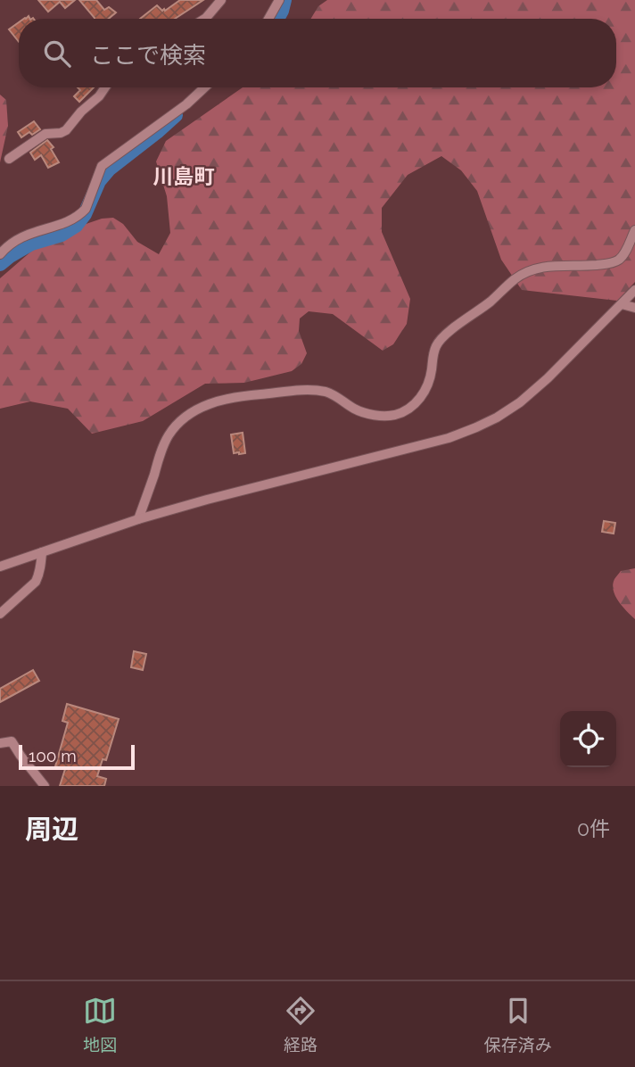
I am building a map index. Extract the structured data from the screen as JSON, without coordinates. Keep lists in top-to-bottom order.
{
  "districts": ["川島町"],
  "scale_bar": "100 m",
  "page": {
    "search": "ここで検索",
    "scale": "100 m",
    "heading": ["周辺", "0件"],
    "nav": ["地図", "経路", "保存済み"]
  }
}
